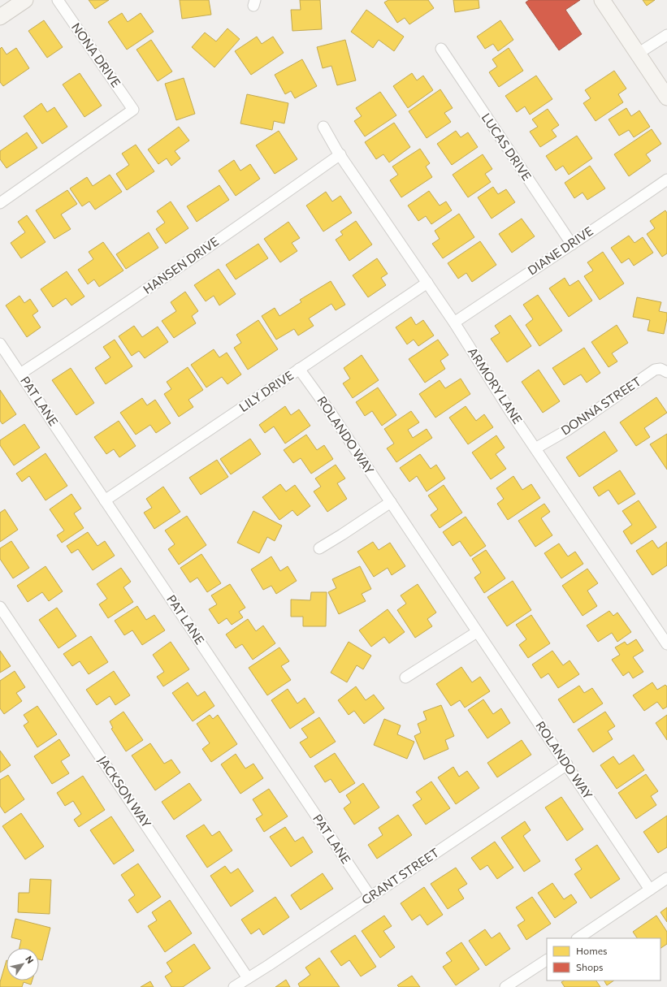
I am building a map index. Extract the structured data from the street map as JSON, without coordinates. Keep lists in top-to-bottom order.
{
  "streets": {
    "street": [
      "NONA DRIVE",
      "LUCAS DRIVE",
      "DIANE DRIVE",
      "HANSEN DRIVE",
      "ARMORY LANE",
      "LILY DRIVE",
      "PAT LANE",
      "DONNA STREET",
      "ROLANDO WAY",
      "JACKSON WAY",
      "GRANT STREET"
    ]
  },
  "crossings": [
    ["LUCAS DRIVE", "DIANE DRIVE"],
    ["DIANE DRIVE", "ARMORY LANE"],
    ["HANSEN DRIVE", "ARMORY LANE"],
    ["HANSEN DRIVE", "PAT LANE"],
    ["ARMORY LANE", "LILY DRIVE"],
    ["ARMORY LANE", "DONNA STREET"],
    ["LILY DRIVE", "PAT LANE"],
    ["LILY DRIVE", "ROLANDO WAY"],
    ["PAT LANE", "GRANT STREET"],
    ["ROLANDO WAY", "GRANT STREET"],
    ["JACKSON WAY", "GRANT STREET"]
  ],
  "legend": ["Homes", "Shops"],
  "north": "top right"
}
